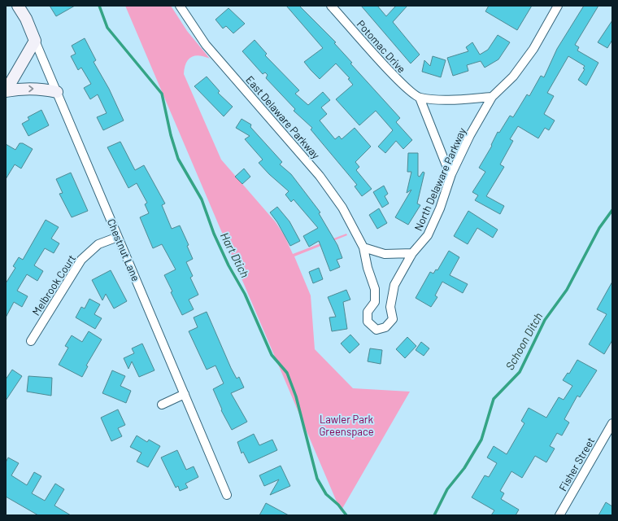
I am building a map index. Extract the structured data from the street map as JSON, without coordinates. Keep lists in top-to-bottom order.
{
  "streets": {
    "street": [
      "Potomac Drive",
      "East Delaware Parkway",
      "North Delaware Parkway",
      "Chestnut Lane",
      "Melbrook Court",
      "Fisher Street"
    ]
  },
  "crossings": [
    ["East Delaware Parkway", "North Delaware Parkway"],
    ["Chestnut Lane", "Melbrook Court"]
  ],
  "water": ["Hart Dtich", "Schoon Ditch"],
  "parks": ["Lawler Park Greenspace"]
}
